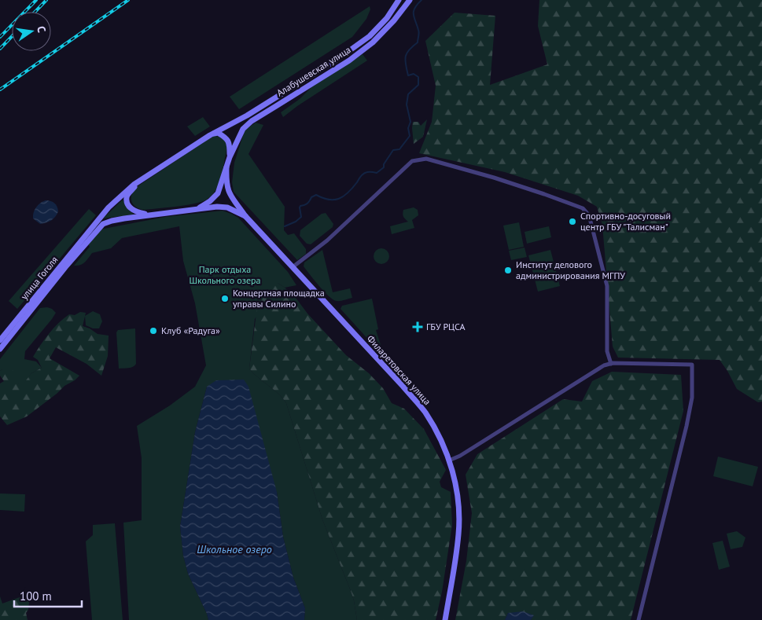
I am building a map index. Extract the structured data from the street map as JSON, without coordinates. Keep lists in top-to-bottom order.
{
  "streets": {
    "street": ["Алабушевская улица", "улица Гоголя", "Филаретовская улица"]
  },
  "crossings": [
    ["Алабушевская улица", "улица Гоголя"],
    ["Алабушевская улица", "Филаретовская улица"]
  ],
  "water": ["Школьное озеро"],
  "parks": ["Парк отдыха Школьного озера"],
  "places": {
    "other": [
      "Спортивно-досуговый центр ГБУ \"Талисман\"",
      "Институт делового администрирования МГПУ",
      "Концертная площадка управы Силино",
      "Клуб «Радуга»"
    ],
    "health": ["ГБУ РЦСА"]
  },
  "scale_bar": "100 m",
  "north": "right"
}
